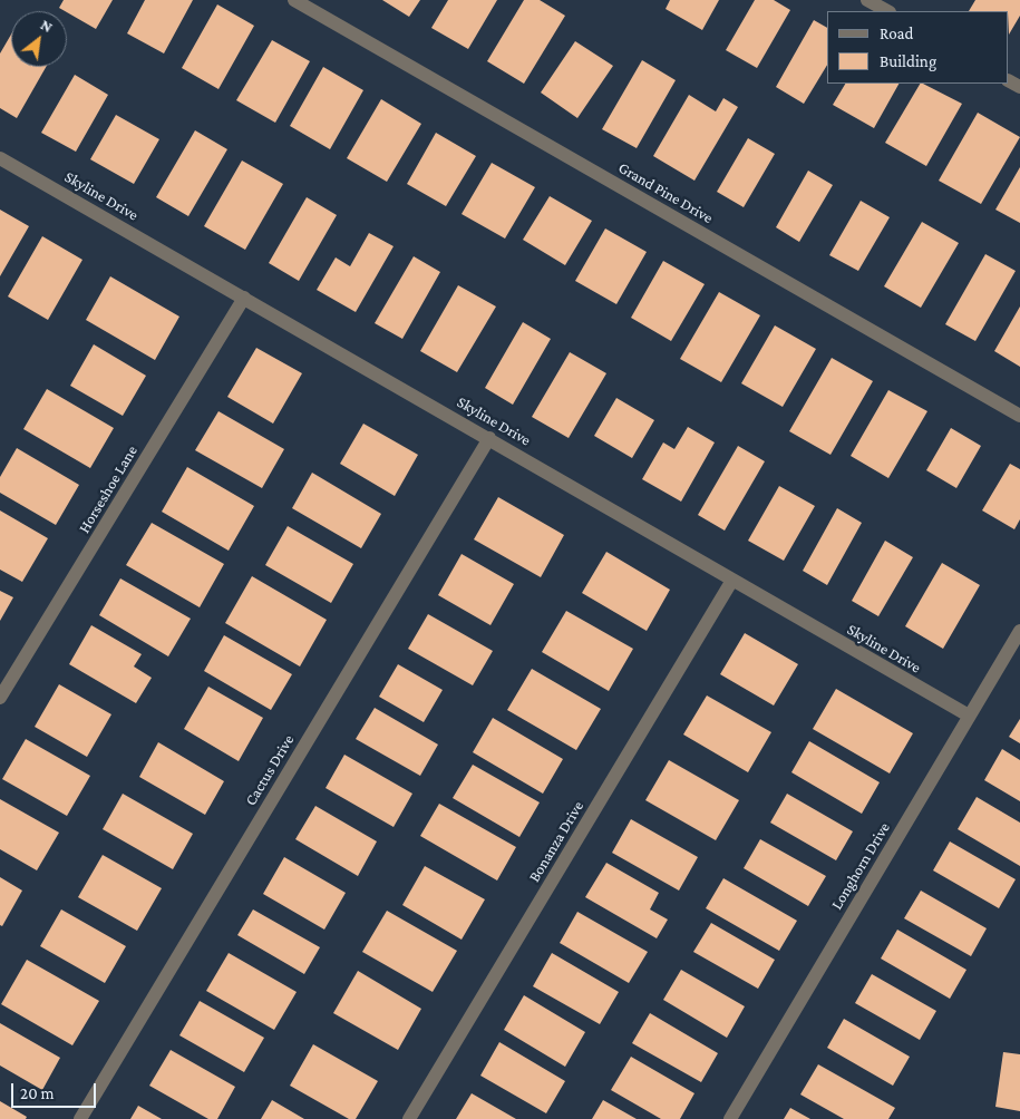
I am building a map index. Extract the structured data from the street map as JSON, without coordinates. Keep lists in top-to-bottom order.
{
  "streets": {
    "street": [
      "Grand Pine Drive",
      "Skyline Drive",
      "Horseshoe Lane",
      "Cactus Drive",
      "Bonanza Drive",
      "Longhorn Drive"
    ]
  },
  "crossings": [
    ["Skyline Drive", "Horseshoe Lane"],
    ["Skyline Drive", "Cactus Drive"],
    ["Skyline Drive", "Bonanza Drive"],
    ["Skyline Drive", "Longhorn Drive"]
  ],
  "legend": ["Road", "Building"],
  "scale_bar": "20 m",
  "north": "top right"
}
